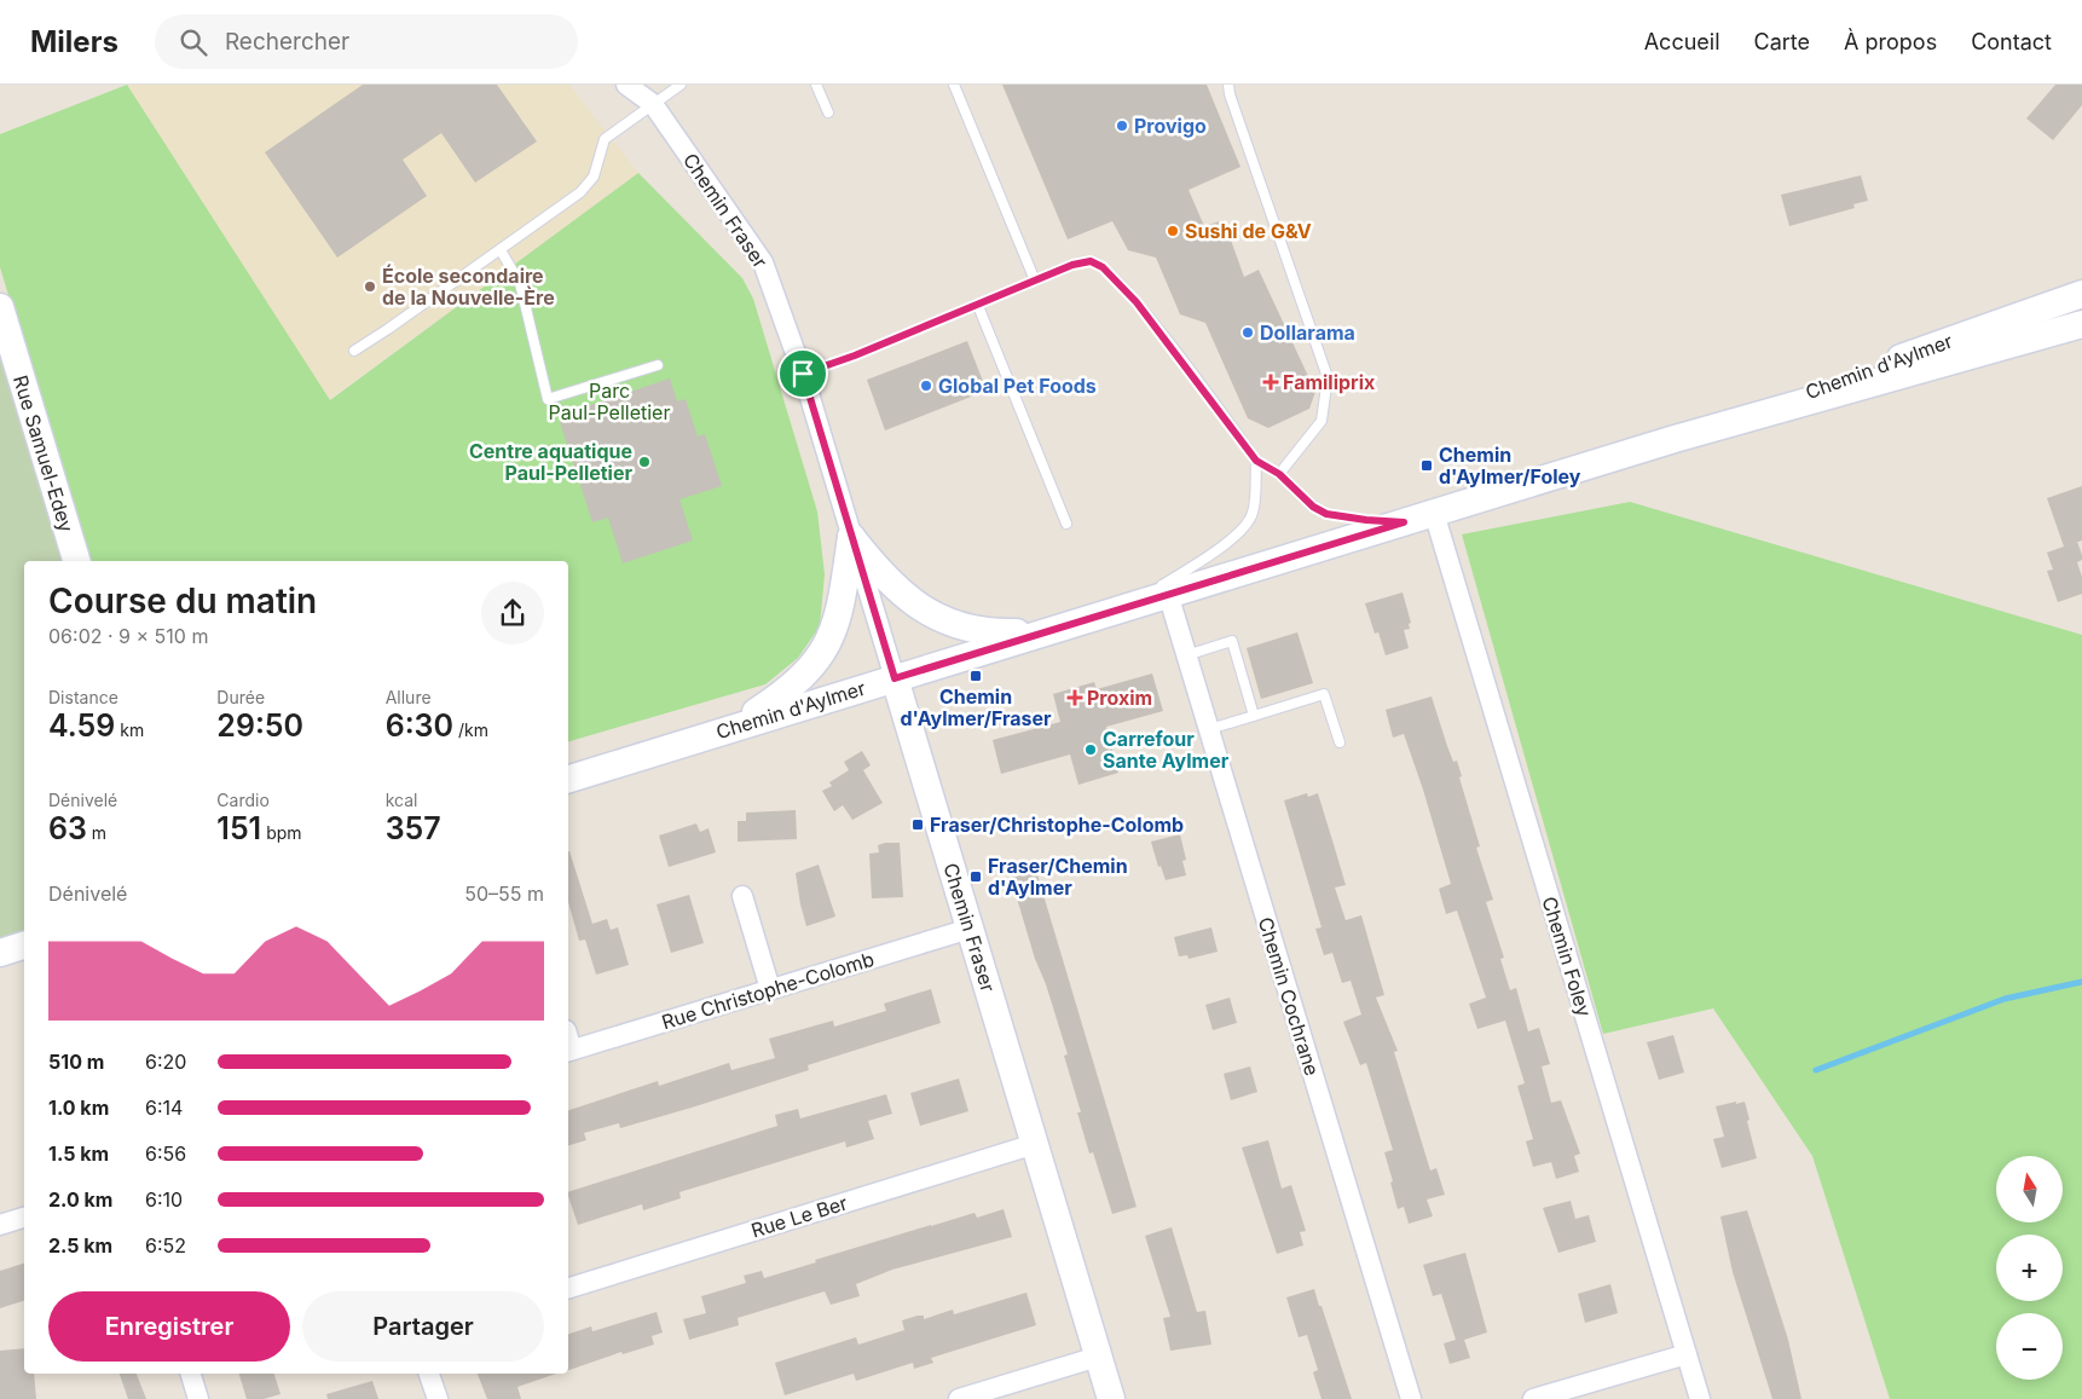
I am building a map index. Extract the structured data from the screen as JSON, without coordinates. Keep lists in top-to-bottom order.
{
  "streets": {
    "main road": ["Chemin Fraser", "Chemin d'Aylmer", "Rue Samuel-Edey"],
    "street": [
      "Chemin Foley",
      "Rue Christophe-Colomb",
      "Chemin Cochrane",
      "Rue Le Ber"
    ]
  },
  "crossings": [
    ["Chemin Fraser", "Chemin d'Aylmer"],
    ["Chemin Fraser", "Rue Christophe-Colomb"],
    ["Chemin Fraser", "Rue Le Ber"],
    ["Chemin d'Aylmer", "Chemin Foley"],
    ["Chemin d'Aylmer", "Chemin Cochrane"]
  ],
  "parks": ["Parc Paul-Pelletier"],
  "places": {
    "other": [
      "Provigo",
      "Sushi de G&V",
      "École secondaire de la Nouvelle-Ère",
      "Dollarama",
      "Global Pet Foods",
      "Centre aquatique Paul-Pelletier",
      "Carrefour Sante Aylmer"
    ],
    "health": ["Familiprix", "Proxim"],
    "transit": [
      "Chemin d'Aylmer/Foley",
      "Chemin d'Aylmer/Fraser",
      "Fraser/Christophe-Colomb",
      "Fraser/Chemin d'Aylmer"
    ]
  },
  "north": "top",
  "page": {
    "header": "Milers",
    "search": "Rechercher",
    "nav": [
      "Accueil",
      "Carte",
      "À propos",
      "Contact"
    ],
    "heading": ["Course du matin", "06:02 · 9 × 510 m"],
    "stats": [
      ["Distance", "4.59 km"],
      ["Durée", "29:50"],
      ["Allure", "6:30 /km"],
      ["Dénivelé", "63 m"],
      ["Cardio", "151 bpm"],
      ["kcal", "357"]
    ],
    "chart": ["Dénivelé", "50–55 m"],
    "list": [
      {
        "name": "510 m",
        "note": "6:20"
      },
      {
        "name": "1.0 km",
        "note": "6:14"
      },
      {
        "name": "1.5 km",
        "note": "6:56"
      },
      {
        "name": "2.0 km",
        "note": "6:10"
      },
      {
        "name": "2.5 km",
        "note": "6:52"
      }
    ],
    "map_buttons": ["+", "−"],
    "buttons": ["Enregistrer", "Partager"]
  }
}
